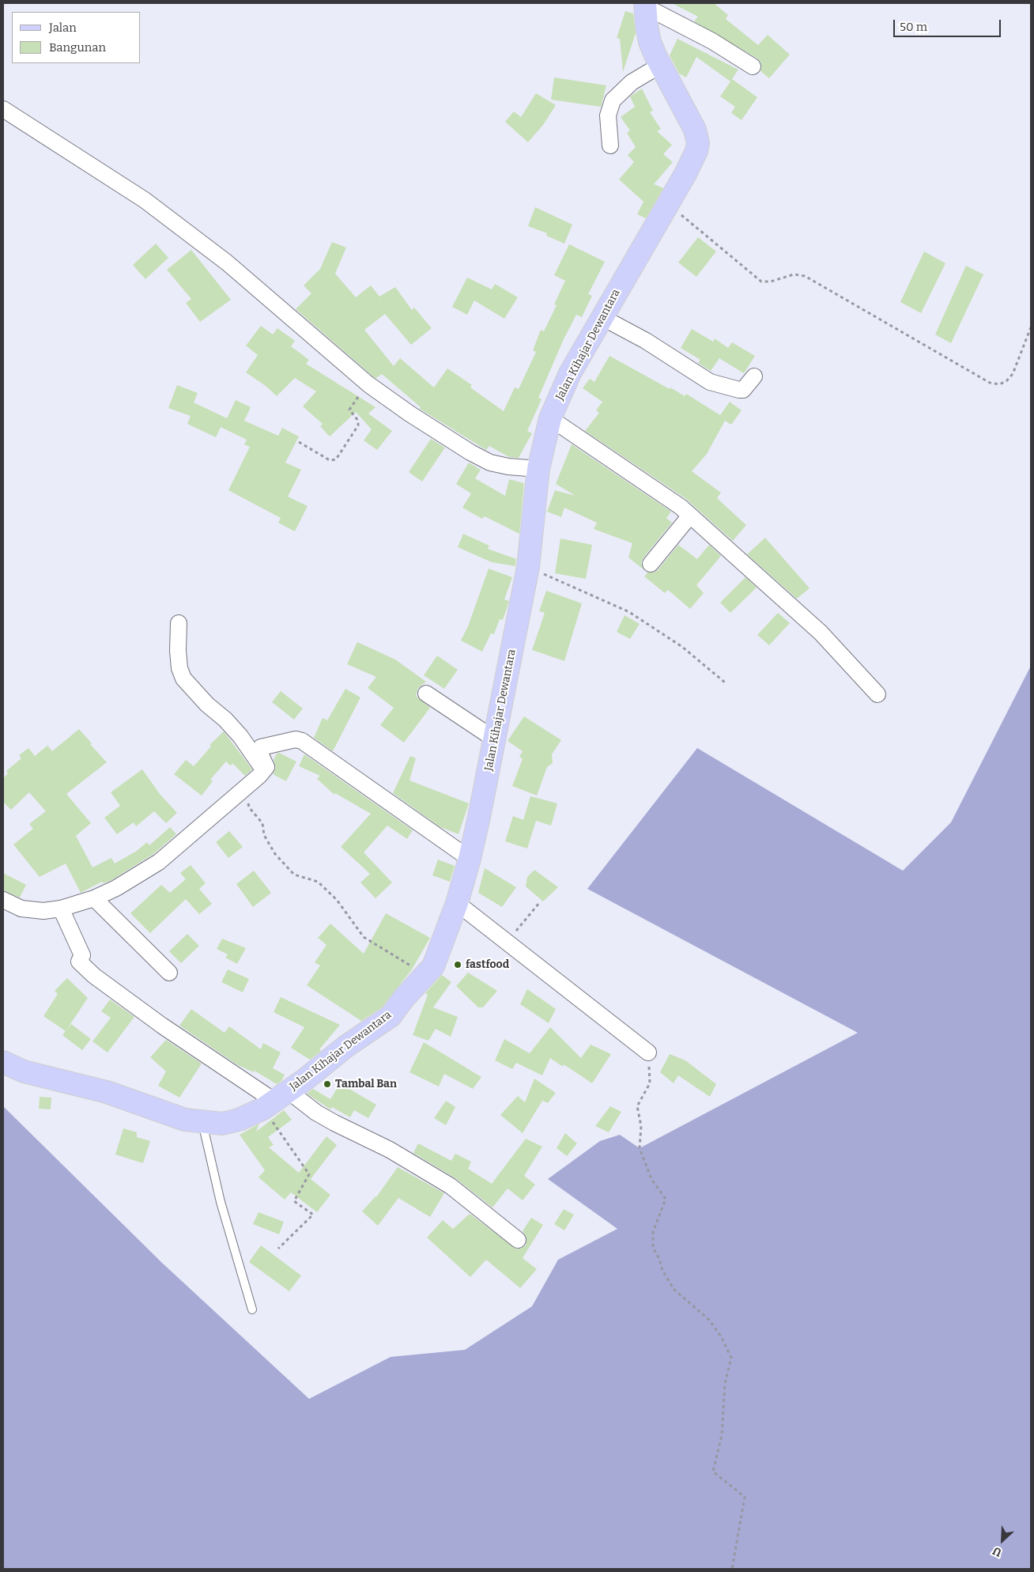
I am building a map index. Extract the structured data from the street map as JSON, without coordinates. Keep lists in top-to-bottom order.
{
  "streets": {
    "main road": ["Jalan Kihajar Dewantara"]
  },
  "places": ["fastfood", "Tambal Ban"],
  "legend": ["Jalan", "Bangunan"],
  "scale_bar": "50 m",
  "north": "bottom left"
}
